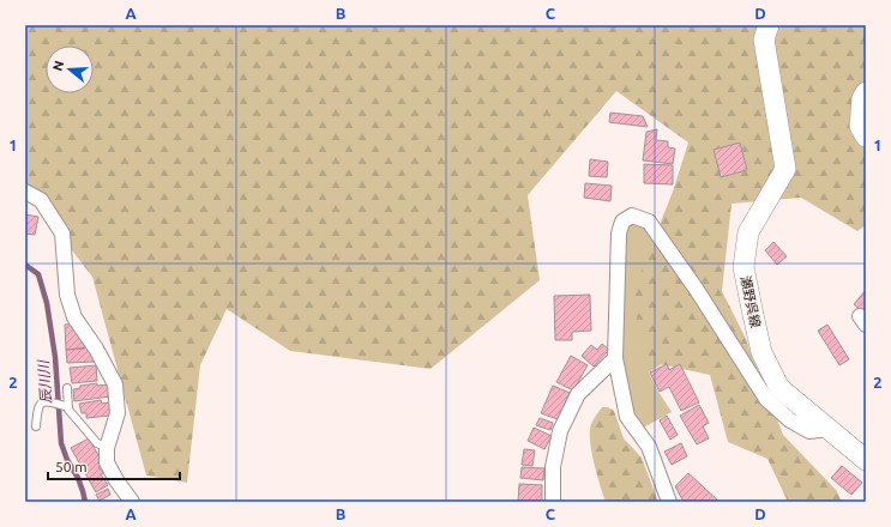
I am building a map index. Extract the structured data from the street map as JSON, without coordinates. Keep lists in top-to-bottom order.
{
  "streets": {
    "main road": ["瀬野呉線"]
  },
  "water": ["辰川川"],
  "scale_bar": "50 m",
  "north": "left",
  "grid": {
    "columns": [
      "A",
      "B",
      "C",
      "D"
    ],
    "rows": ["1", "2"]
  }
}
